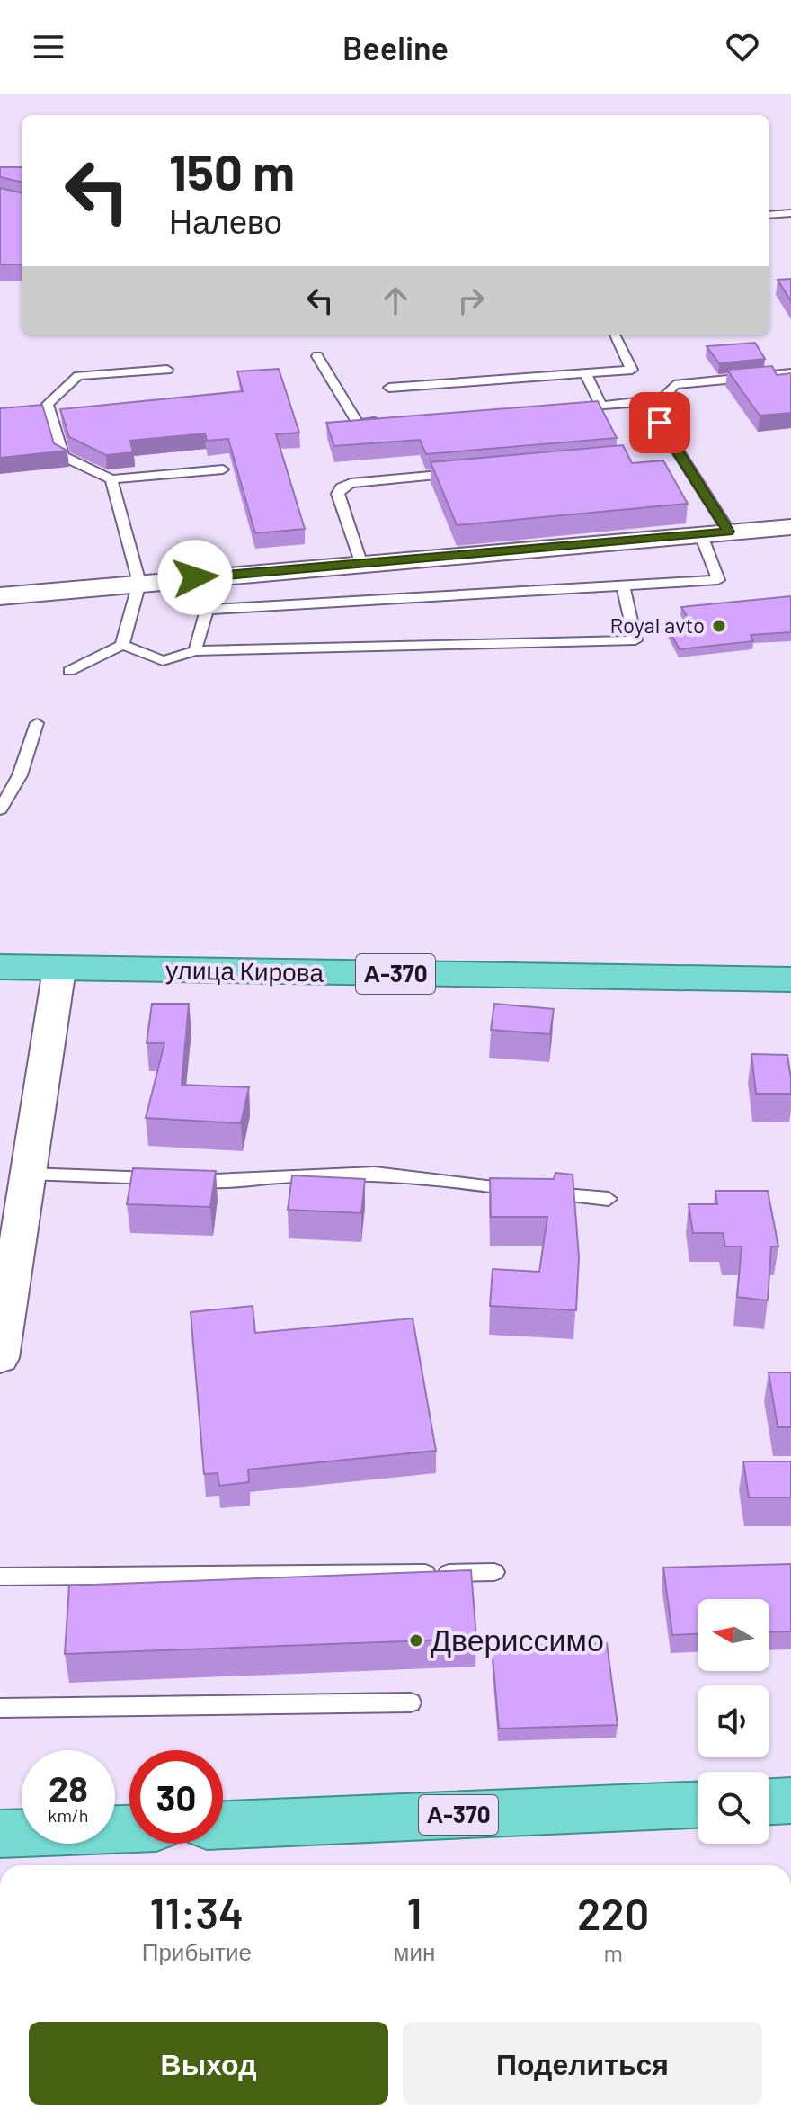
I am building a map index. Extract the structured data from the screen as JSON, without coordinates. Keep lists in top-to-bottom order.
{
  "streets": {
    "highway": ["улица Кирова", "А-370"]
  },
  "places": ["Royal avto", "Двериссимо"],
  "north": "left",
  "page": {
    "header": "Beeline",
    "turn": ["150 m", "Налево"],
    "speed": "28 km/h",
    "limit": "30",
    "eta": [
      "11:34",
      "Прибытие",
      "1",
      "мин",
      "220",
      "m"
    ],
    "buttons": ["Выход", "Поделиться"]
  }
}
